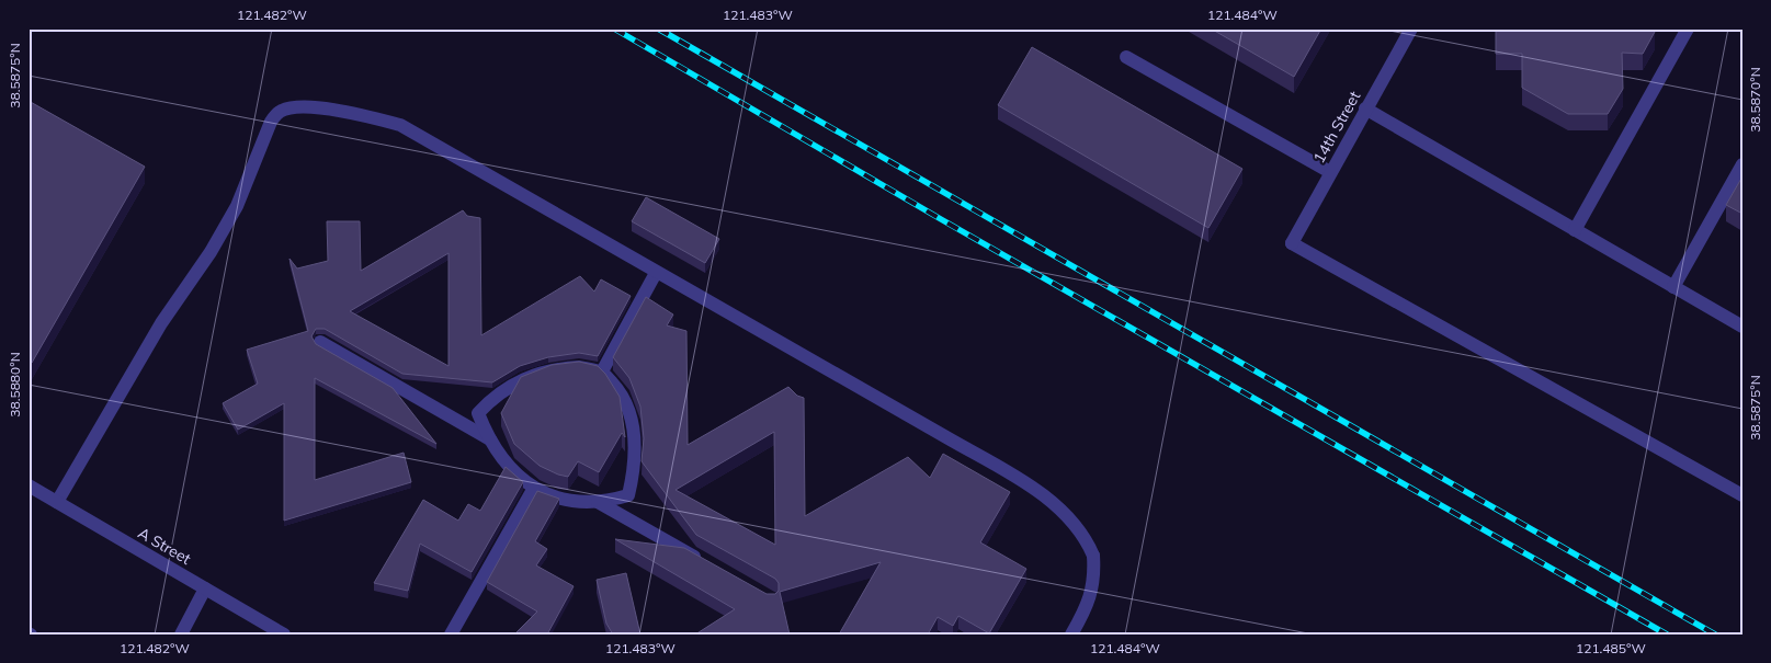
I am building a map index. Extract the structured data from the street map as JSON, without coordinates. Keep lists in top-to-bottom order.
{
  "streets": {
    "street": ["14th Street", "A Street"]
  },
  "coordinates": [
    "121.482°W",
    "121.483°W",
    "121.484°W",
    "38.5875°N",
    "38.5870°N",
    "38.5880°N",
    "121.485°W"
  ]
}
